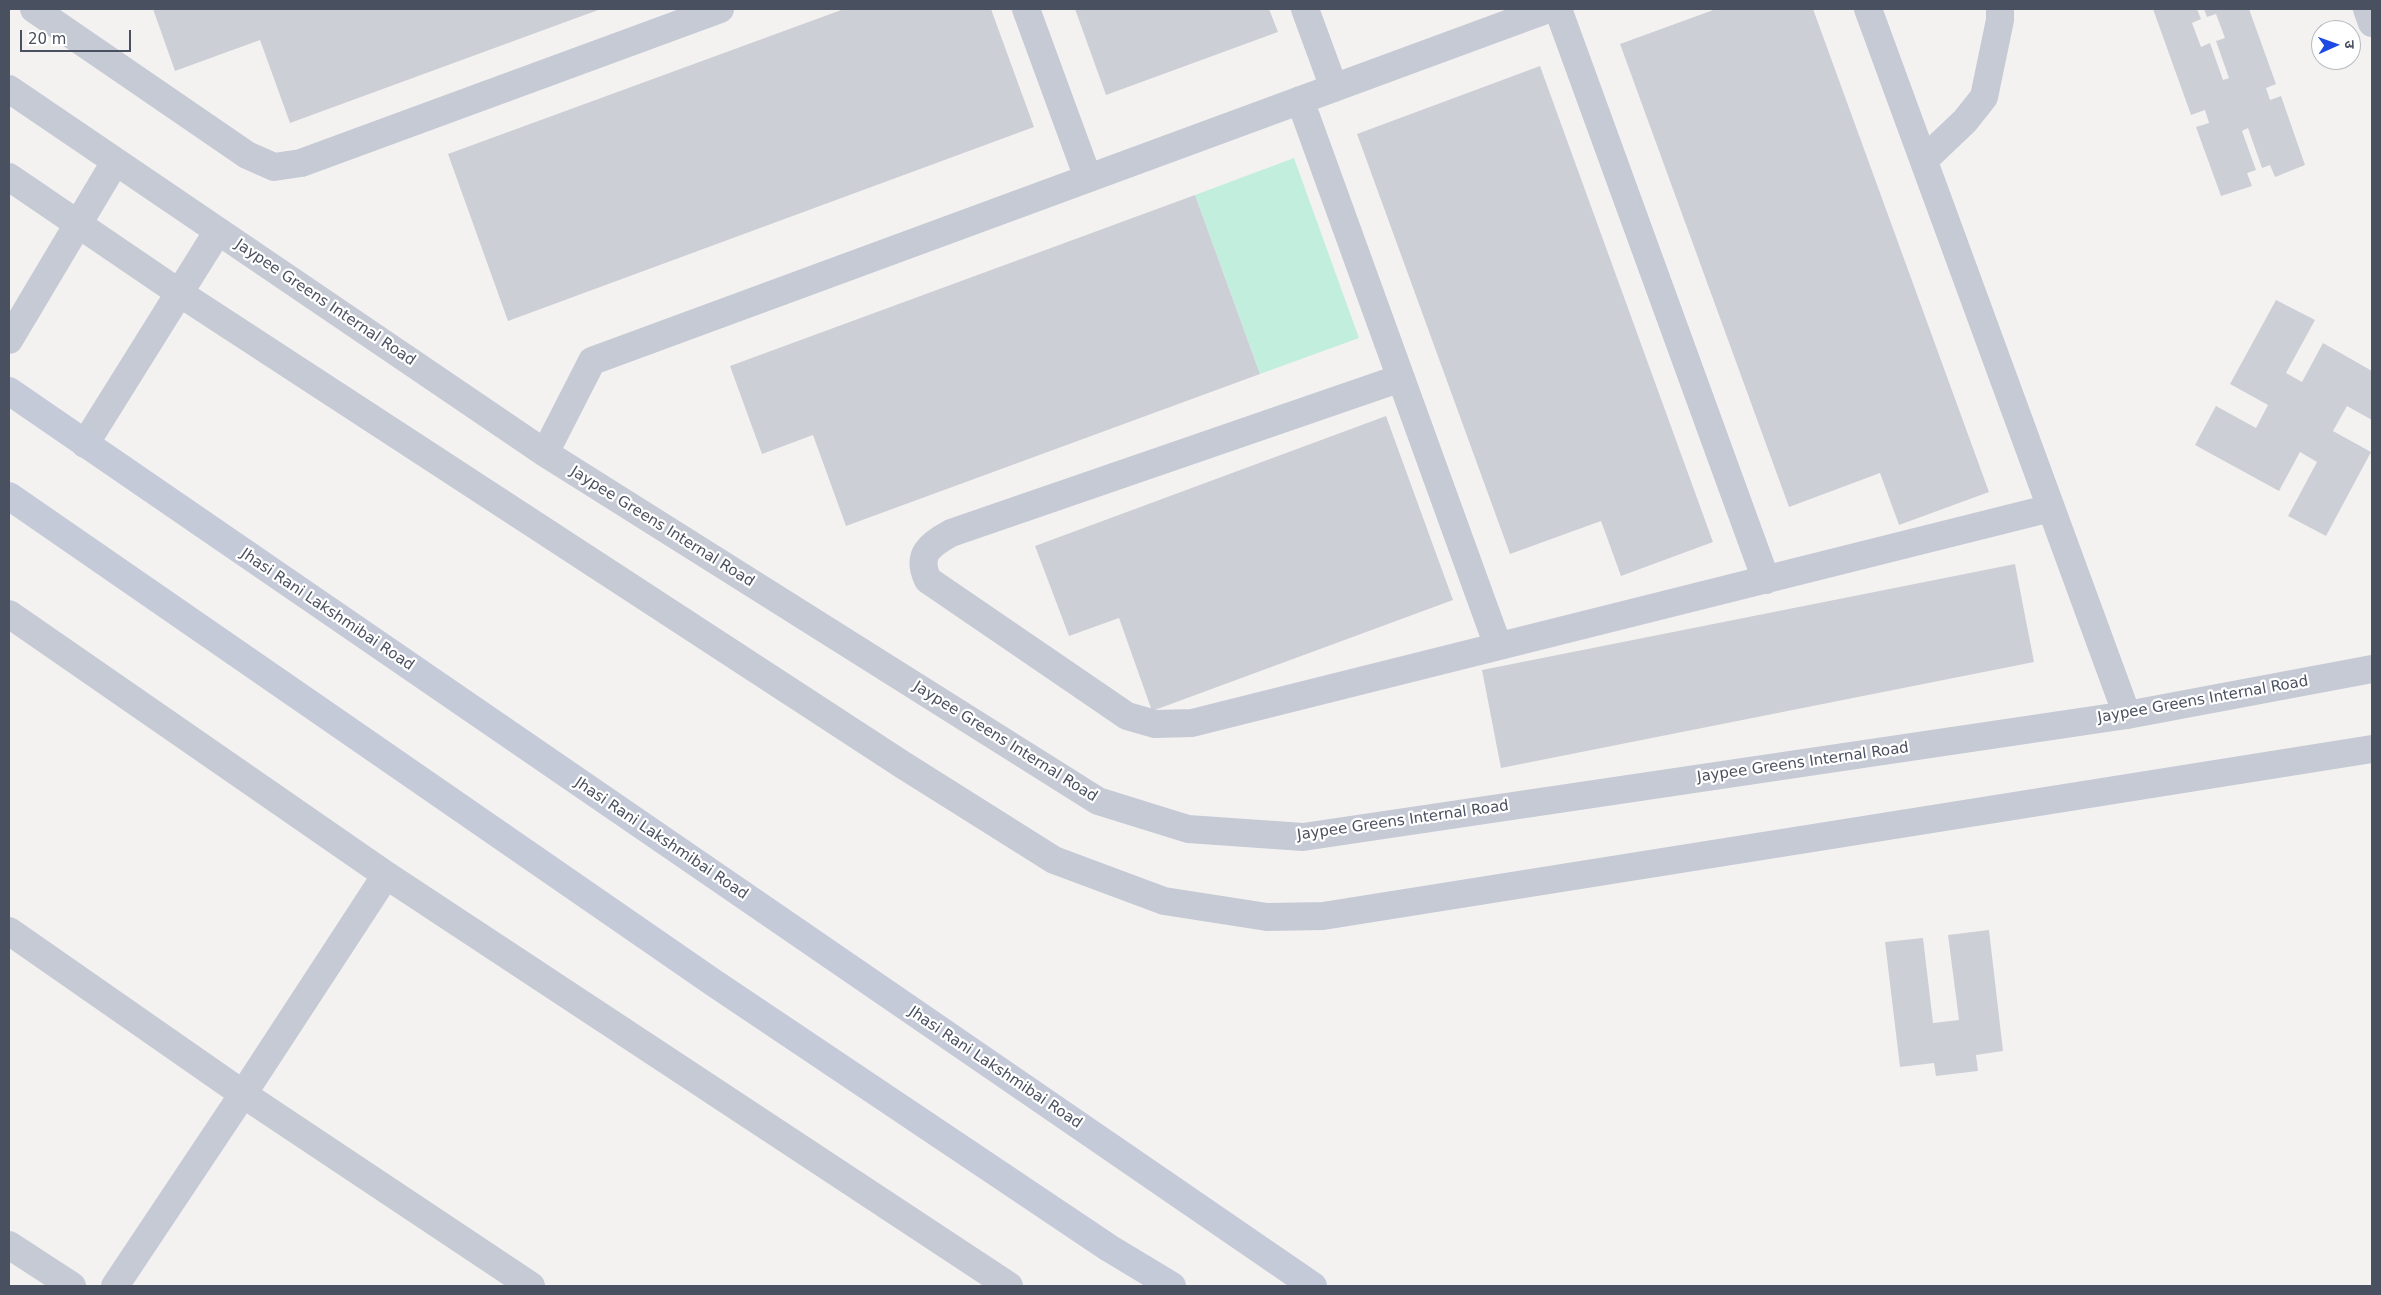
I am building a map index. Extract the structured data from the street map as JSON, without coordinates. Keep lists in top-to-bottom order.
{
  "streets": {
    "main road": ["Jhasi Rani Lakshmibai Road"],
    "street": ["Jaypee Greens Internal Road"]
  },
  "scale_bar": "20 m",
  "north": "right"
}
